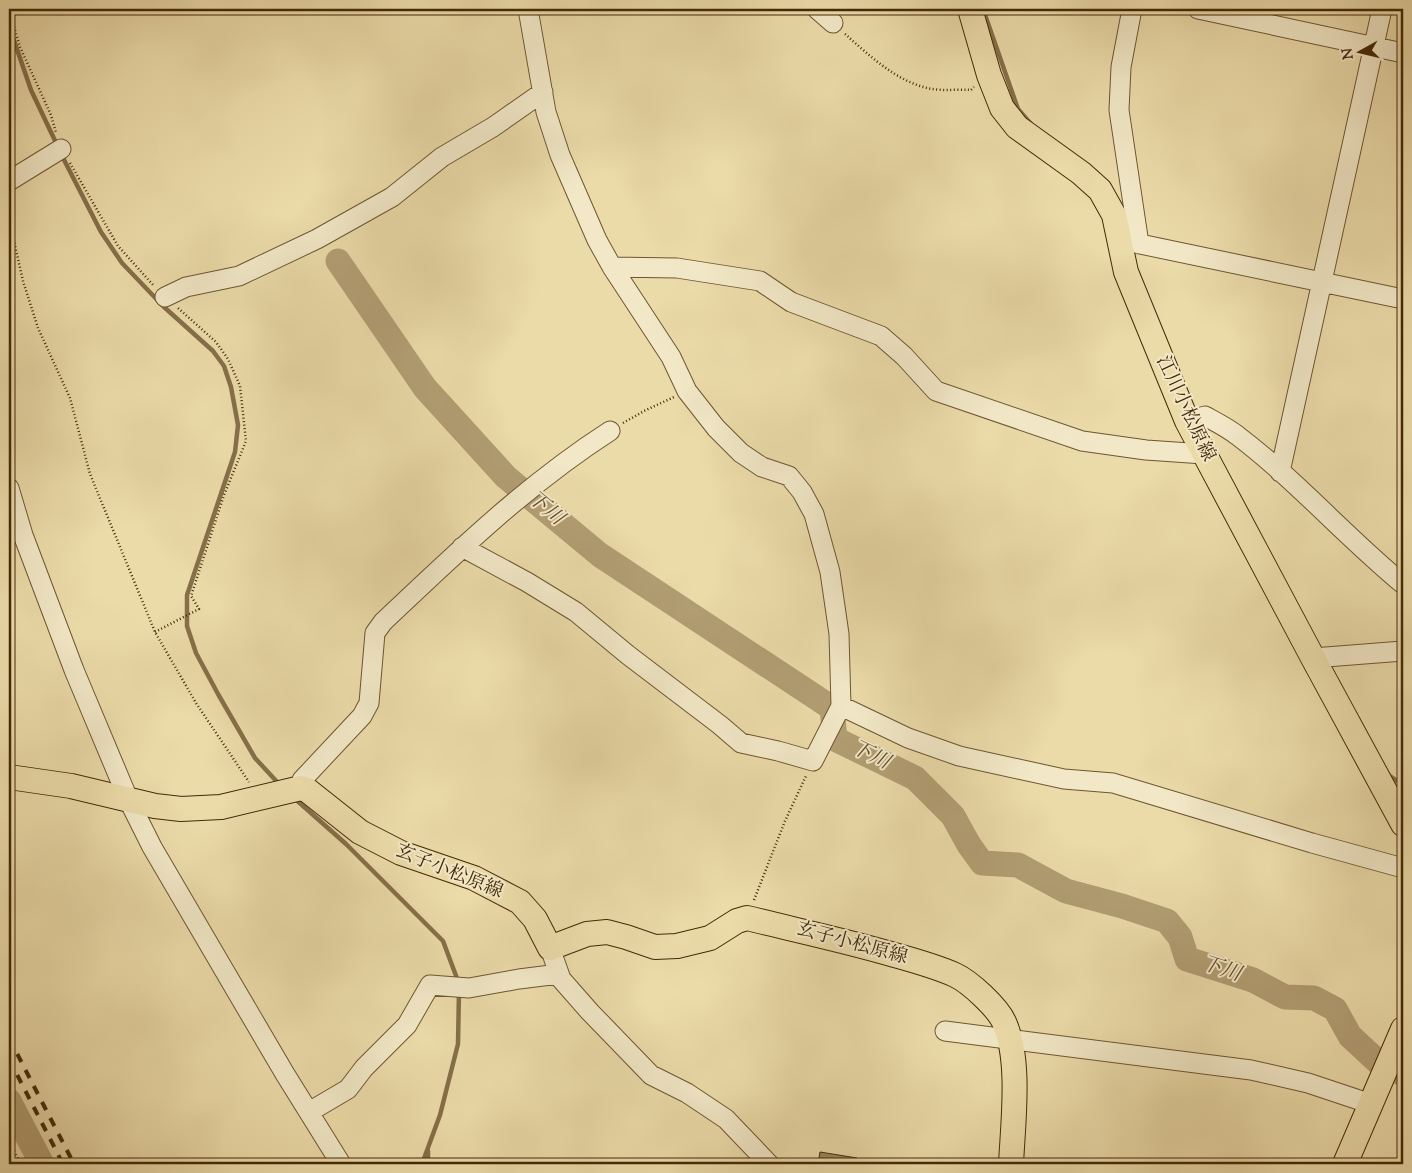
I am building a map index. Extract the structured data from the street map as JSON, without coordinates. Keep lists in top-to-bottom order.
{
  "streets": {
    "main road": ["江川小松原線", "玄子小松原線"]
  },
  "water": ["下川"],
  "north": "left"
}
